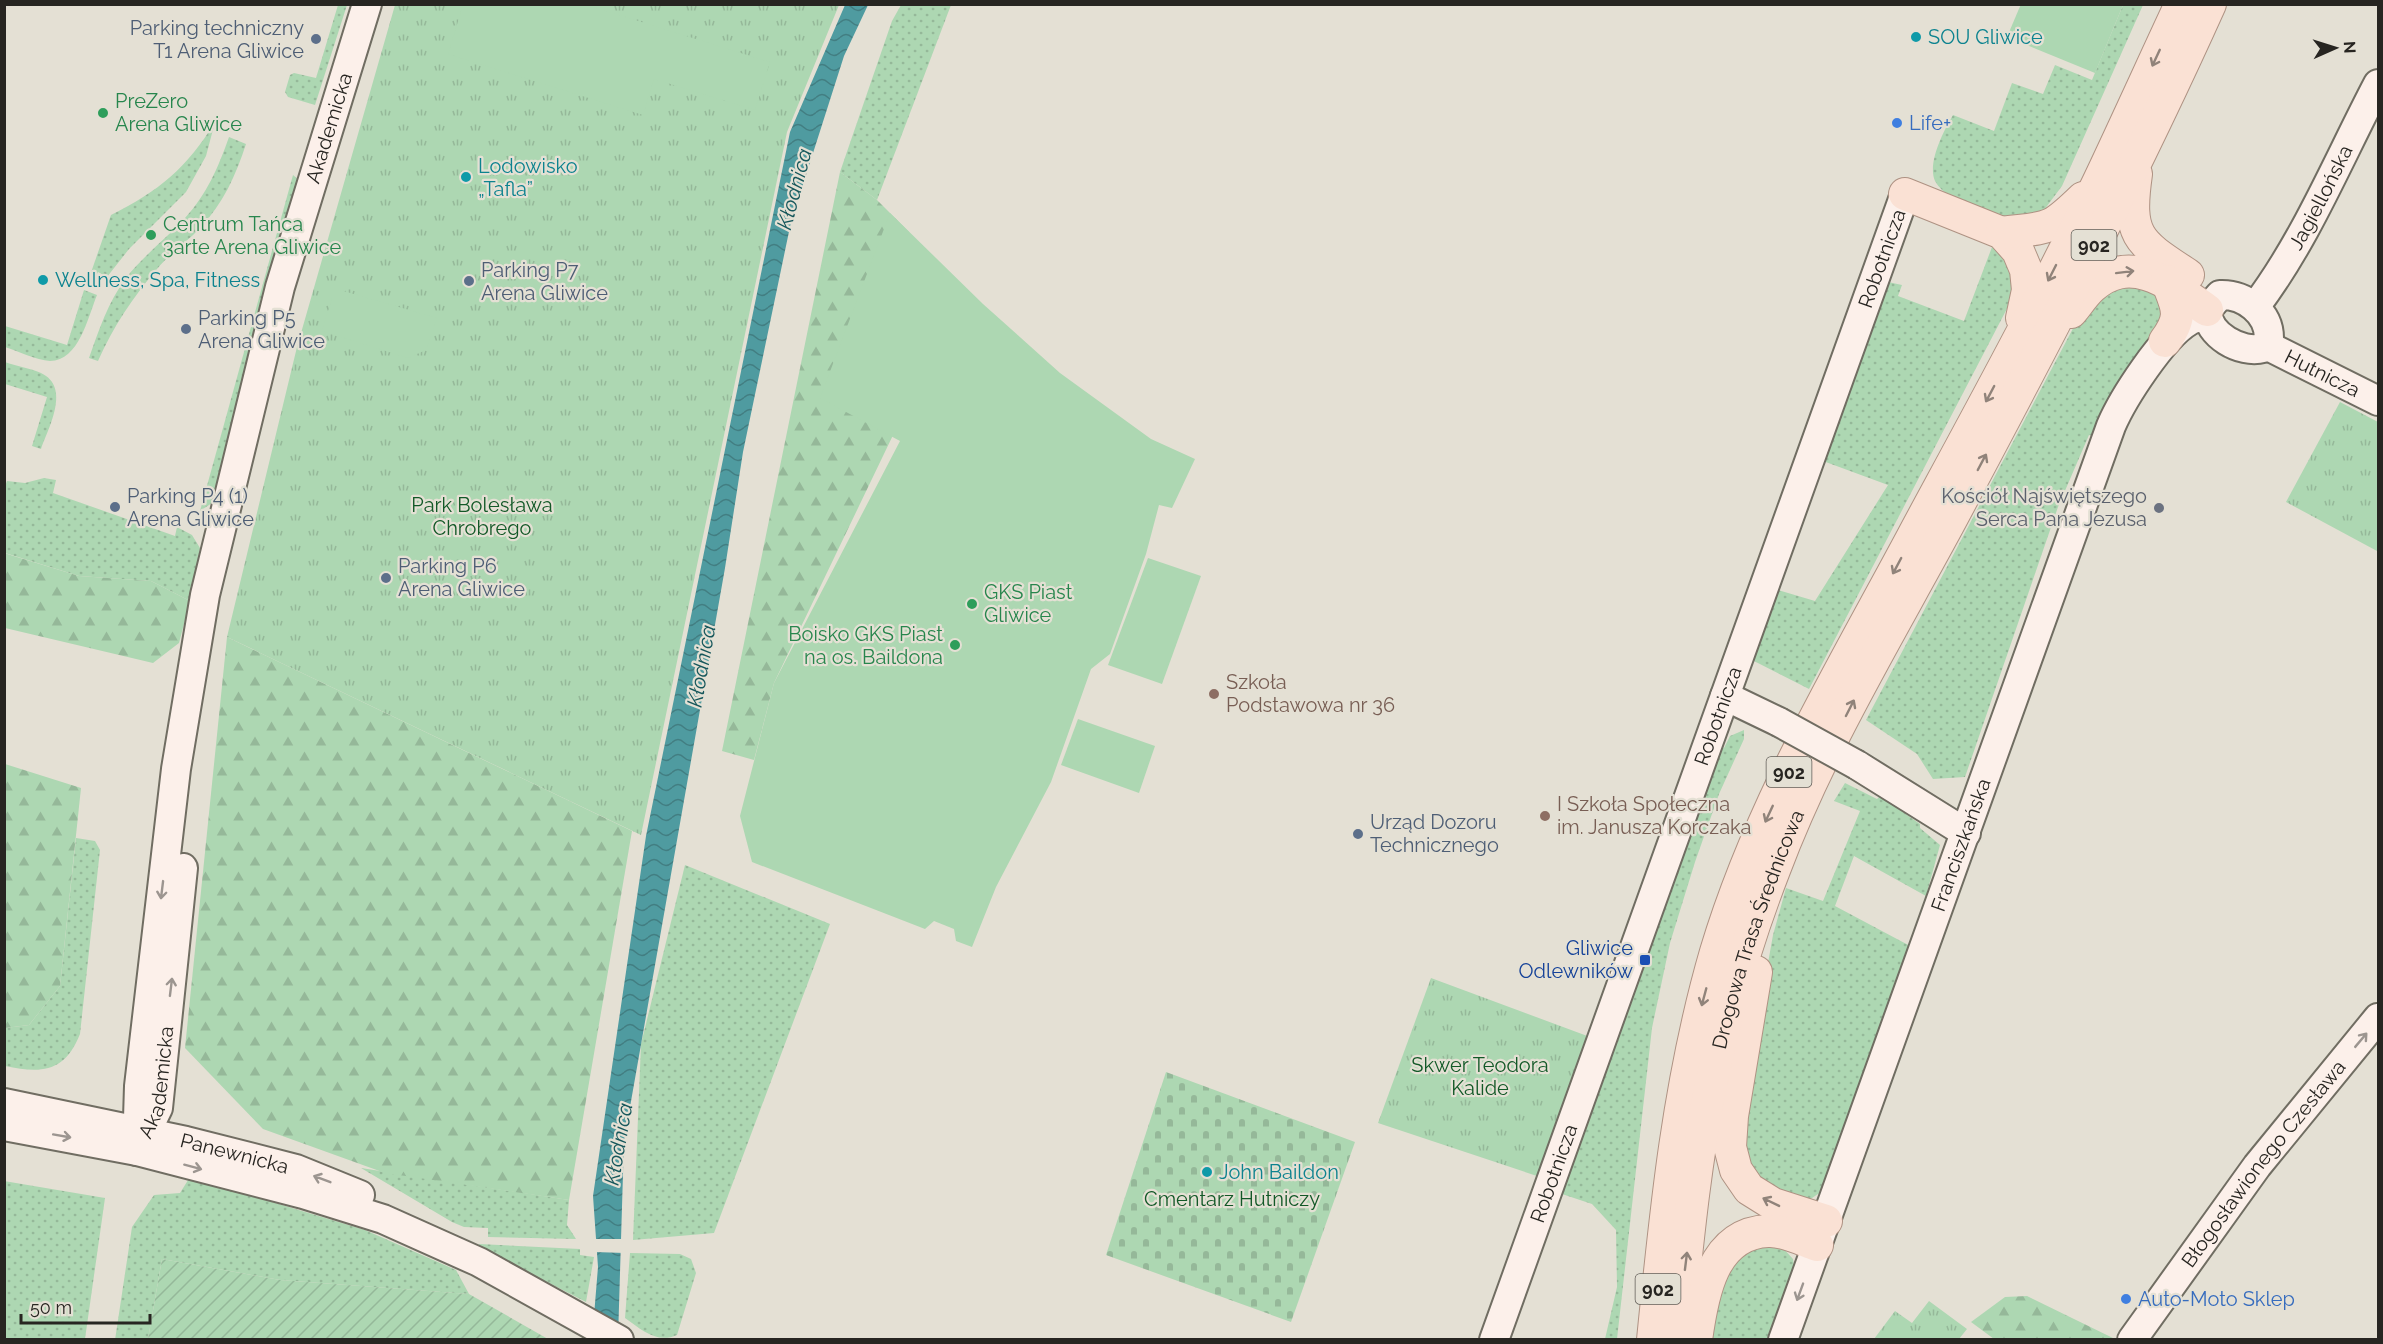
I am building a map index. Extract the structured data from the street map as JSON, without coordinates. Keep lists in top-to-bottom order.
{
  "streets": {
    "main road": ["902", "Drogowa Trasa Średnicowa"],
    "street": [
      "Akademicka",
      "Jagiellońska",
      "Robotnicza",
      "Hutnicza",
      "Franciszkańska",
      "Panewnicka",
      "Błogosławionego Czesława"
    ]
  },
  "crossings": [
    ["Akademicka", "Panewnicka"]
  ],
  "one_way": ["Błogosławionego Czesława"],
  "water": ["Kłodnica"],
  "parks": ["Park Bolesława Chrobrego", "Skwer Teodora Kalide", "Cmentarz Hutniczy"],
  "places": {
    "other": [
      "SOU Gliwice",
      "Parking techniczny T1 Arena Gliwice",
      "PreZero Arena Gliwice",
      "Life+",
      "Lodowisko „Tafla”",
      "Centrum Tańca 3arte Arena Gliwice",
      "Wellness, Spa, Fitness",
      "Parking P7 Arena Gliwice",
      "Parking P5 Arena Gliwice",
      "Parking P4 (1) Arena Gliwice",
      "Kościół Najświętszego Serca Pana Jezusa",
      "Parking P6 Arena Gliwice",
      "GKS Piast Gliwice",
      "Boisko GKS Piast na os. Baildona",
      "Szkoła Podstawowa nr 36",
      "I Szkoła Społeczna im. Janusza Korczaka",
      "Urząd Dozoru Technicznego",
      "John Baildon",
      "Auto-Moto Sklep"
    ],
    "transit": ["Gliwice Odlewników"]
  },
  "scale_bar": "50 m",
  "north": "right"
}
